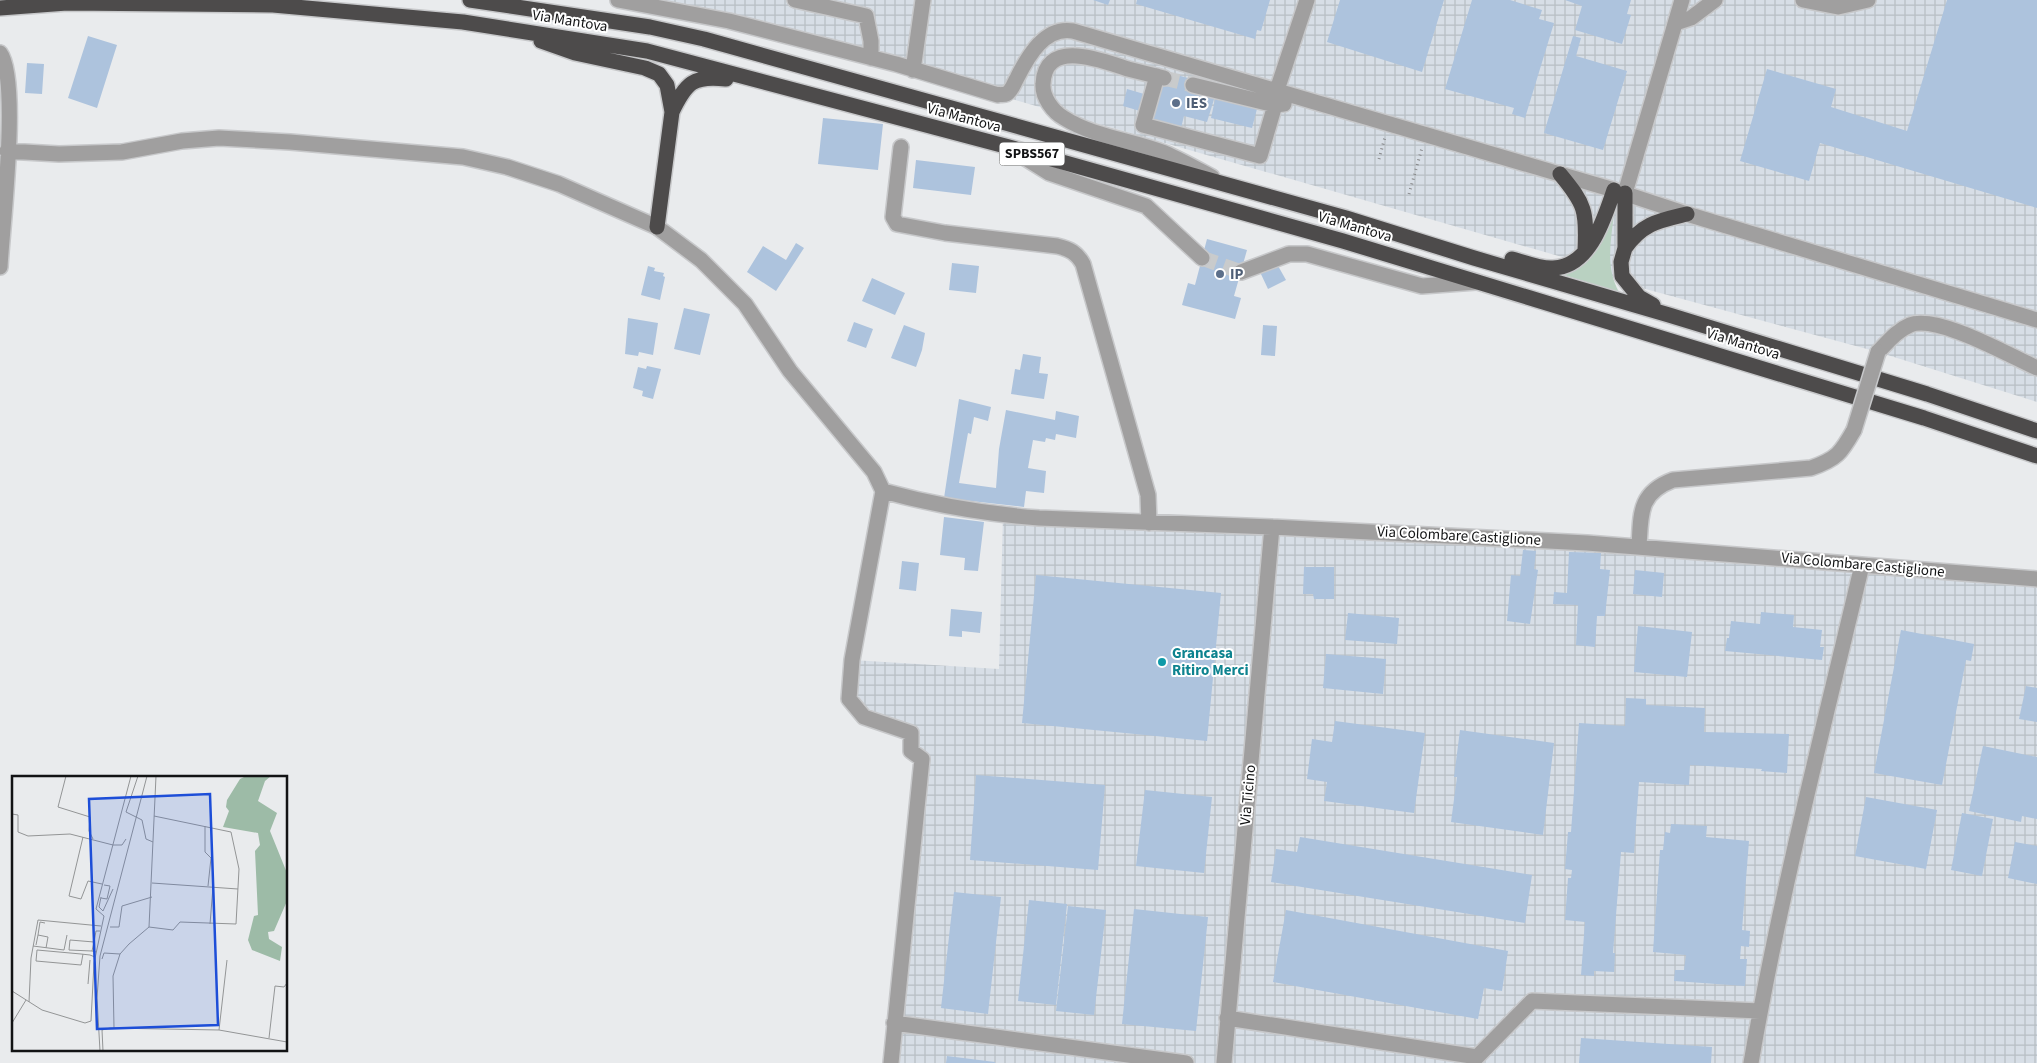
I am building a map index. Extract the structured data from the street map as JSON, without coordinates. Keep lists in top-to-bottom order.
{
  "streets": {
    "highway": ["Via Mantova", "SPBS567"],
    "street": ["Via Colombare Castiglione", "Via Ticino"]
  },
  "crossings": [
    ["Via Colombare Castiglione", "Via Ticino"]
  ],
  "places": ["IES", "IP", "Grancasa Ritiro Merci"]
}
